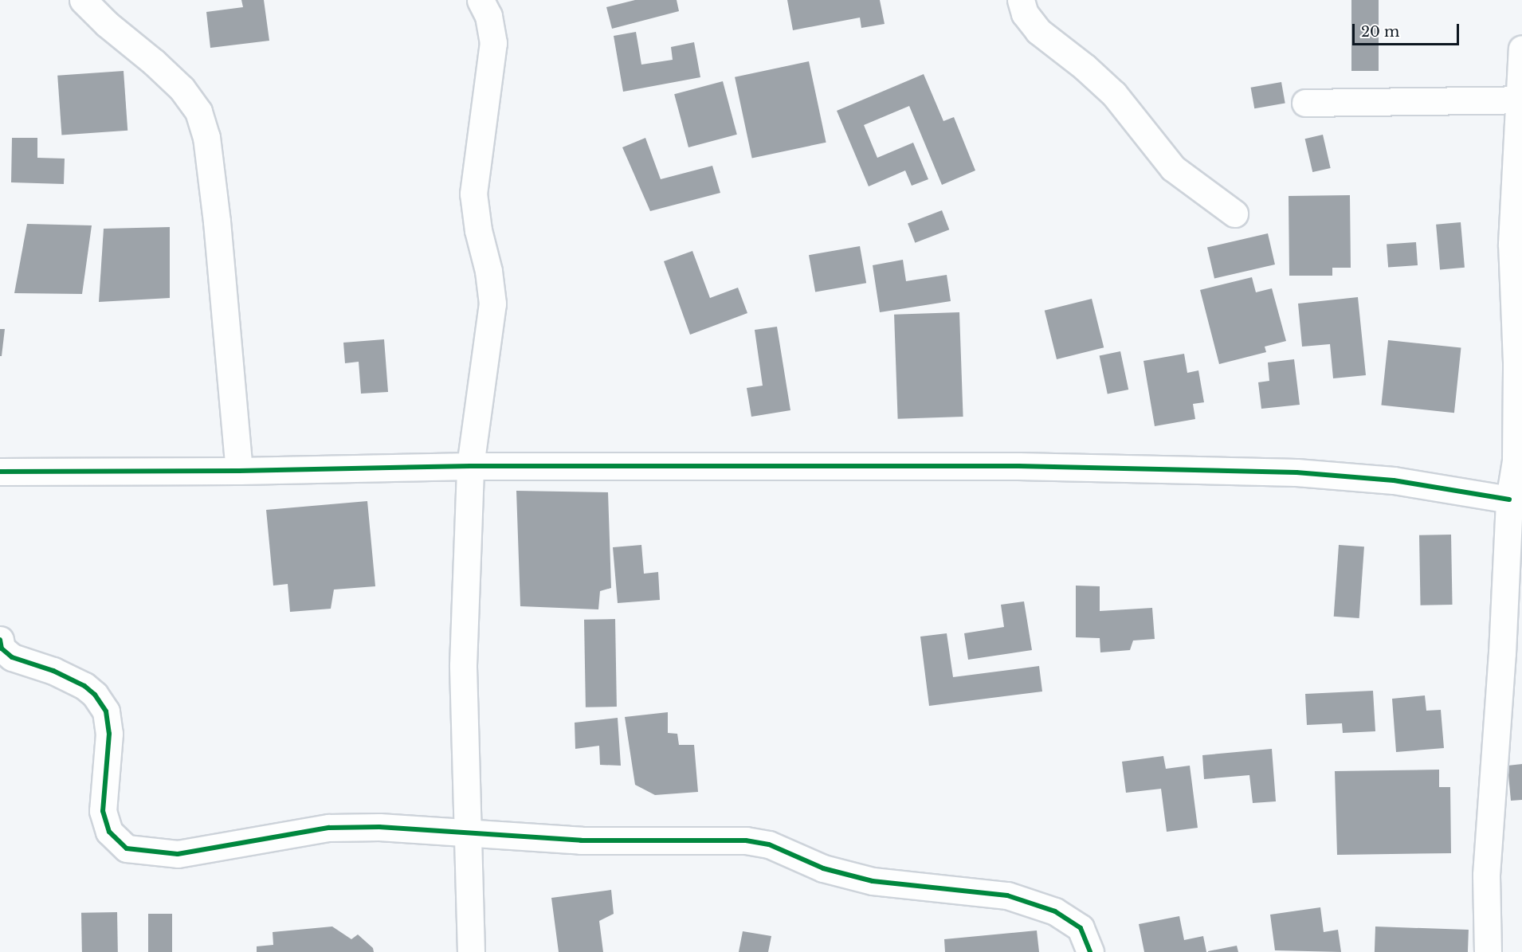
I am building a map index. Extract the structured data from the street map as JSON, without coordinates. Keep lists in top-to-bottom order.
{
  "scale_bar": "20 m"
}
